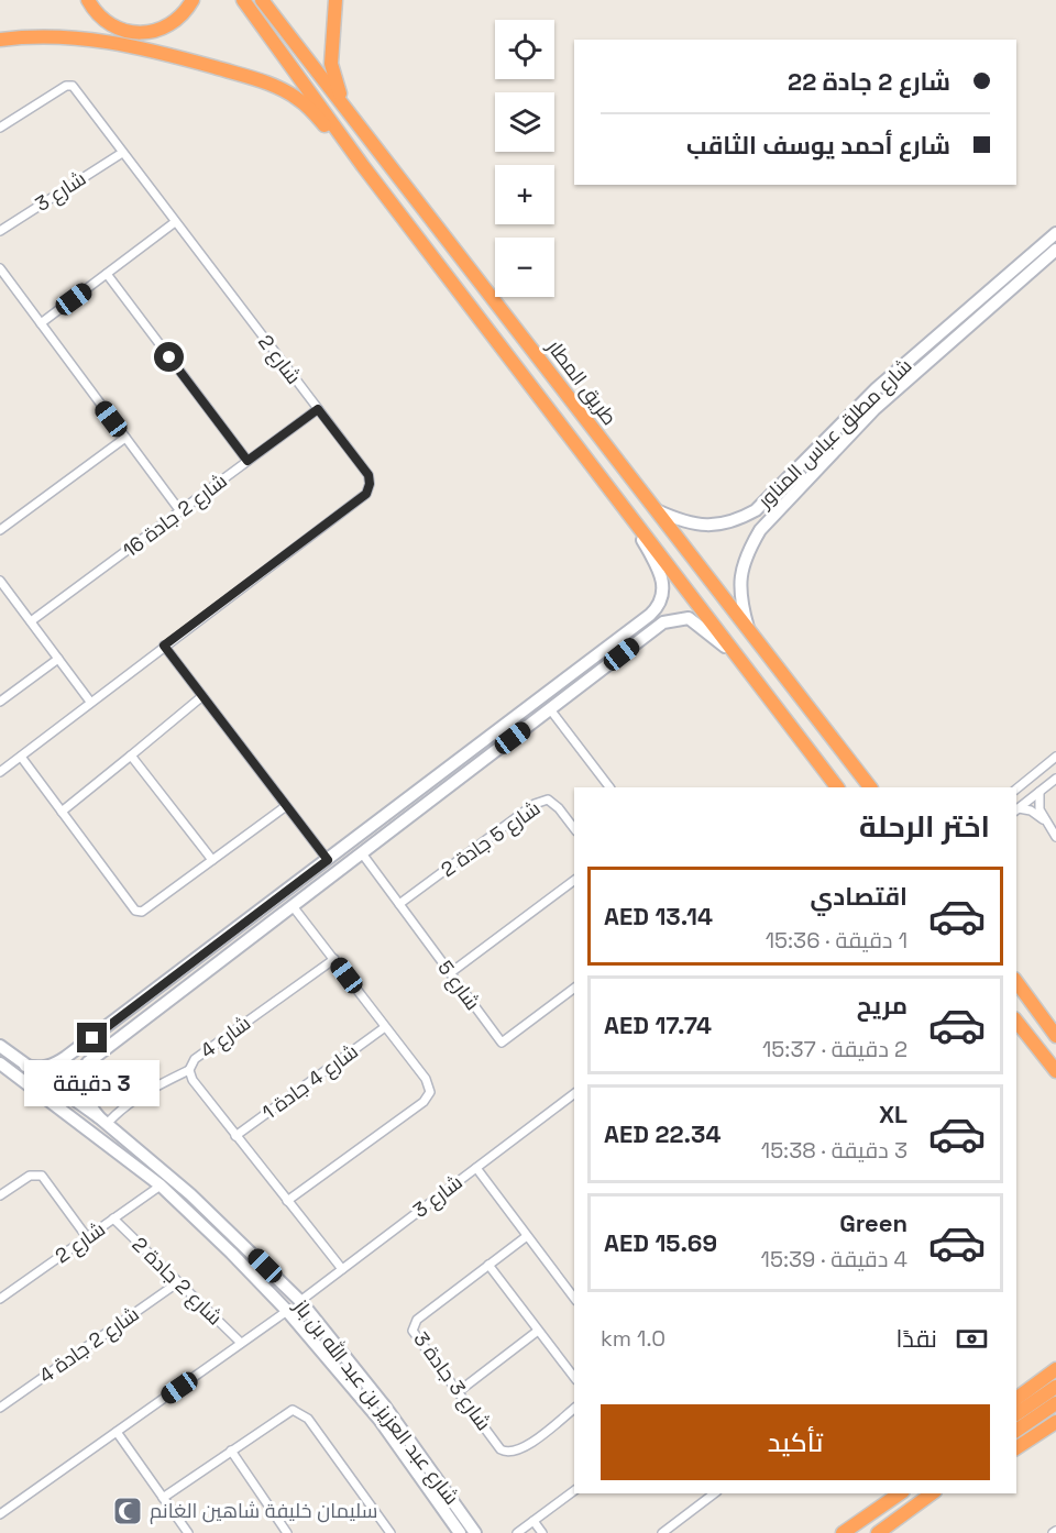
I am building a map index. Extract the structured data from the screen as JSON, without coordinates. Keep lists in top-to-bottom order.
{
  "streets": {
    "highway": ["طريق المطار"],
    "street": [
      "شارع 3",
      "شارع 2",
      "شارع مطلق عباس المناور",
      "شارع 2 جادة 16",
      "شارع 5 جادة 2",
      "شارع 5",
      "شارع 4",
      "شارع 4 جادة 1",
      "شارع 2 جادة 2",
      "شارع 2 جادة 4",
      "شارع 3 جادة 3",
      "شارع عبد العزيز بن عبد الله بن باز"
    ]
  },
  "crossings": [
    ["شارع 3", "شارع 2"],
    ["شارع 3", "شارع 4"],
    ["شارع 3", "شارع عبد العزيز بن عبد الله بن باز"],
    ["شارع 2", "شارع 2 جادة 16"],
    ["شارع 2", "شارع 2 جادة 2"],
    ["شارع 2", "شارع عبد العزيز بن عبد الله بن باز"],
    ["طريق المطار", "شارع مطلق عباس المناور"],
    ["شارع 5 جادة 2", "شارع 5"],
    ["شارع 4", "شارع 4 جادة 1"],
    ["شارع 2 جادة 2", "شارع 2 جادة 4"]
  ],
  "places": {
    "mosque": ["سليمان خليفة شاهين الغانم"]
  },
  "page": {
    "map_buttons": ["+", "−"],
    "banner": ["شارع 2 جادة 22", "شارع أحمد يوسف الثاقب"],
    "heading": "اختر الرحلة",
    "list": [
      {
        "name": "اقتصادي",
        "note": "1 دقيقة · 15:36",
        "value": "AED 13.14"
      },
      {
        "name": "مريح",
        "note": "2 دقيقة · 15:37",
        "value": "AED 17.74"
      },
      {
        "name": "XL",
        "note": "3 دقيقة · 15:38",
        "value": "AED 22.34"
      },
      {
        "name": "Green",
        "note": "4 دقيقة · 15:39",
        "value": "AED 15.69"
      }
    ],
    "bubble": "3 دقيقة",
    "pay": ["نقدًا", "1.0 km"],
    "buttons": "تأكيد"
  }
}
